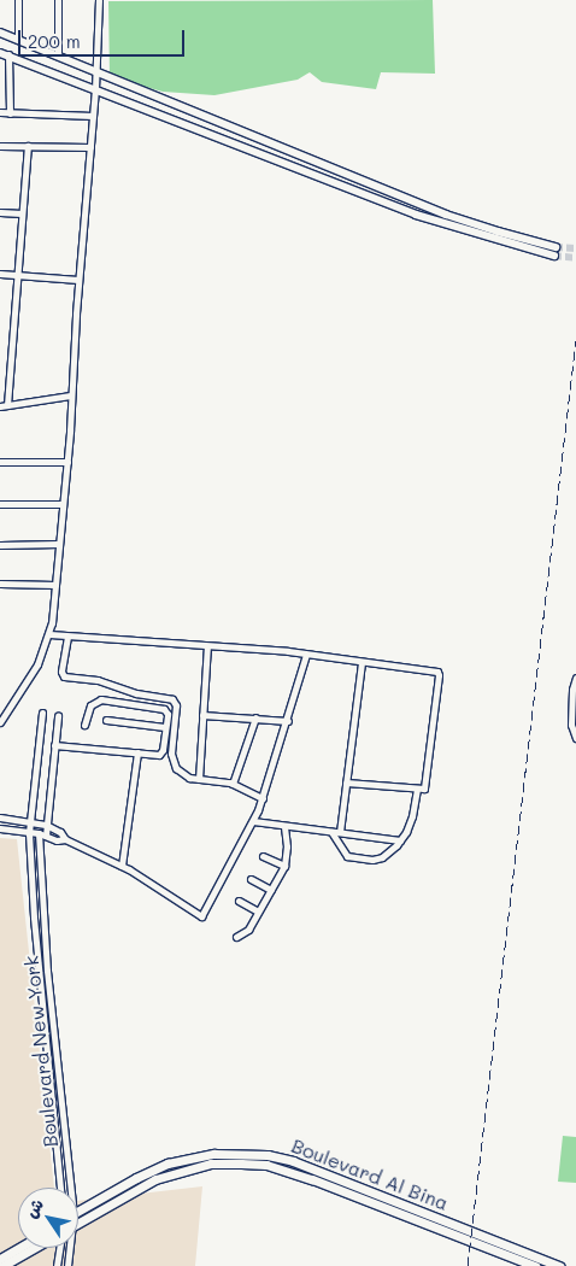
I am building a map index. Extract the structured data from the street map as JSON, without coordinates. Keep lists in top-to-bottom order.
{
  "streets": {
    "main road": ["Boulevard Al Bina"],
    "street": ["Boulevard New York"]
  },
  "scale_bar": "200 m",
  "north": "top left"
}
